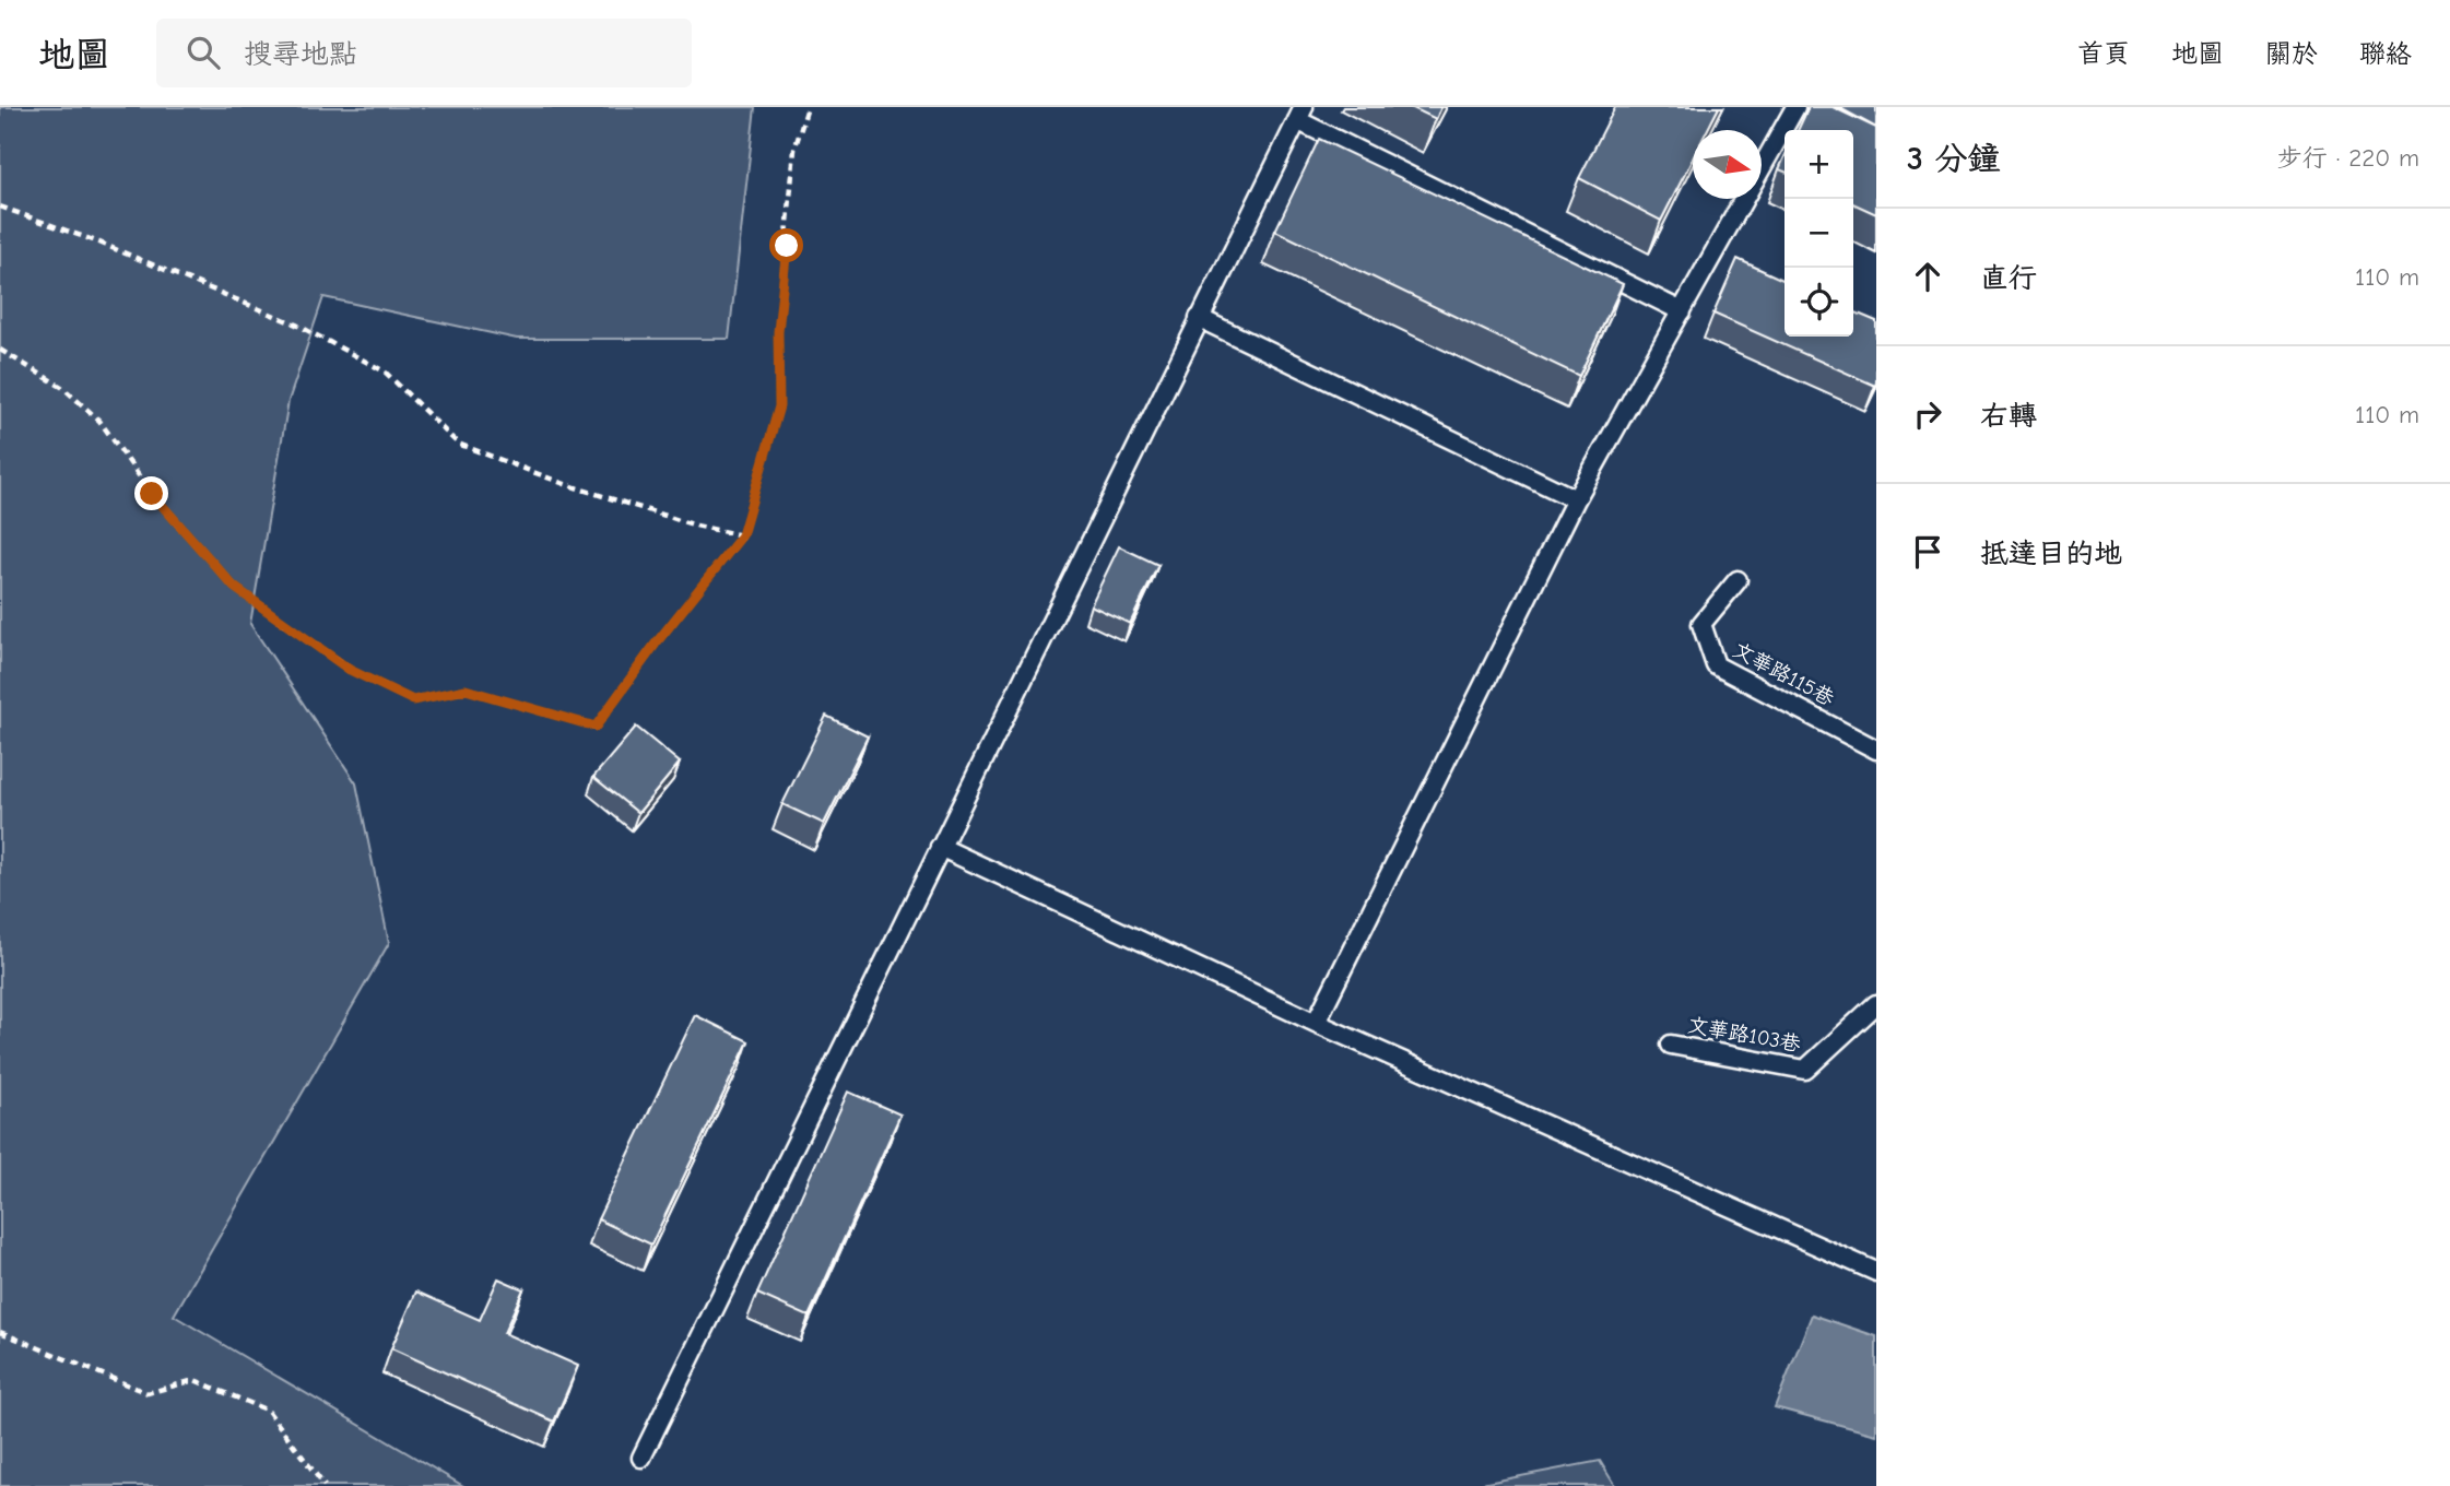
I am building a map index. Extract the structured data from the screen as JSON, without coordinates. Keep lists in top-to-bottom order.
{
  "streets": {
    "lane": ["文華路115巷", "文華路103巷"]
  },
  "north": "right",
  "page": {
    "header": "地圖",
    "search": "搜尋地點",
    "nav": [
      "首頁",
      "地圖",
      "關於",
      "聯絡"
    ],
    "heading": ["3 分鐘", "步行 · 220 m"],
    "map_buttons": ["+", "−"],
    "list": [
      ["直行", "110 m"],
      ["右轉", "110 m"],
      "抵達目的地"
    ]
  }
}
